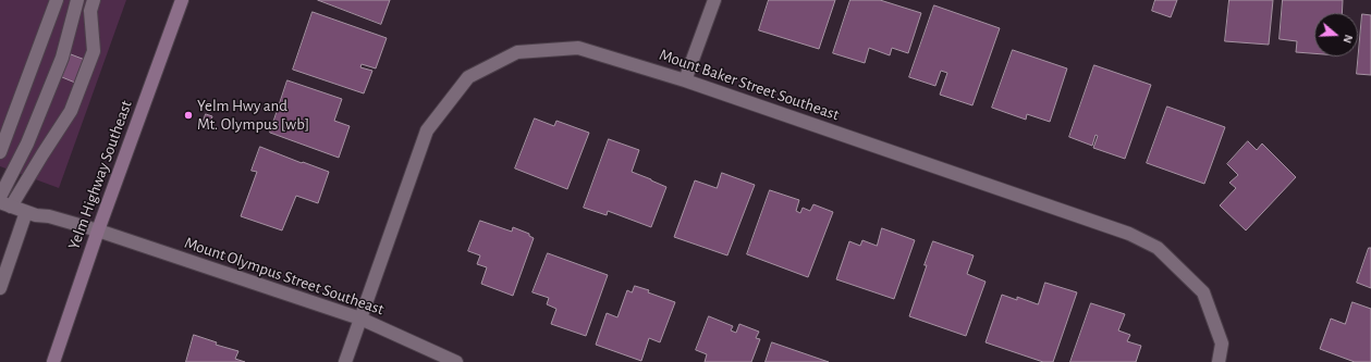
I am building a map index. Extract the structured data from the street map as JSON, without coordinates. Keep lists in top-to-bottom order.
{
  "streets": {
    "main road": ["Yelm Highway Southeast"],
    "street": ["Mount Baker Street Southeast", "Mount Olympus Street Southeast"]
  },
  "crossings": [
    ["Mount Baker Street Southeast", "Mount Olympus Street Southeast"],
    ["Yelm Highway Southeast", "Mount Olympus Street Southeast"]
  ],
  "places": ["Yelm Hwy and Mt. Olympus [wb]"],
  "north": "right"
}
